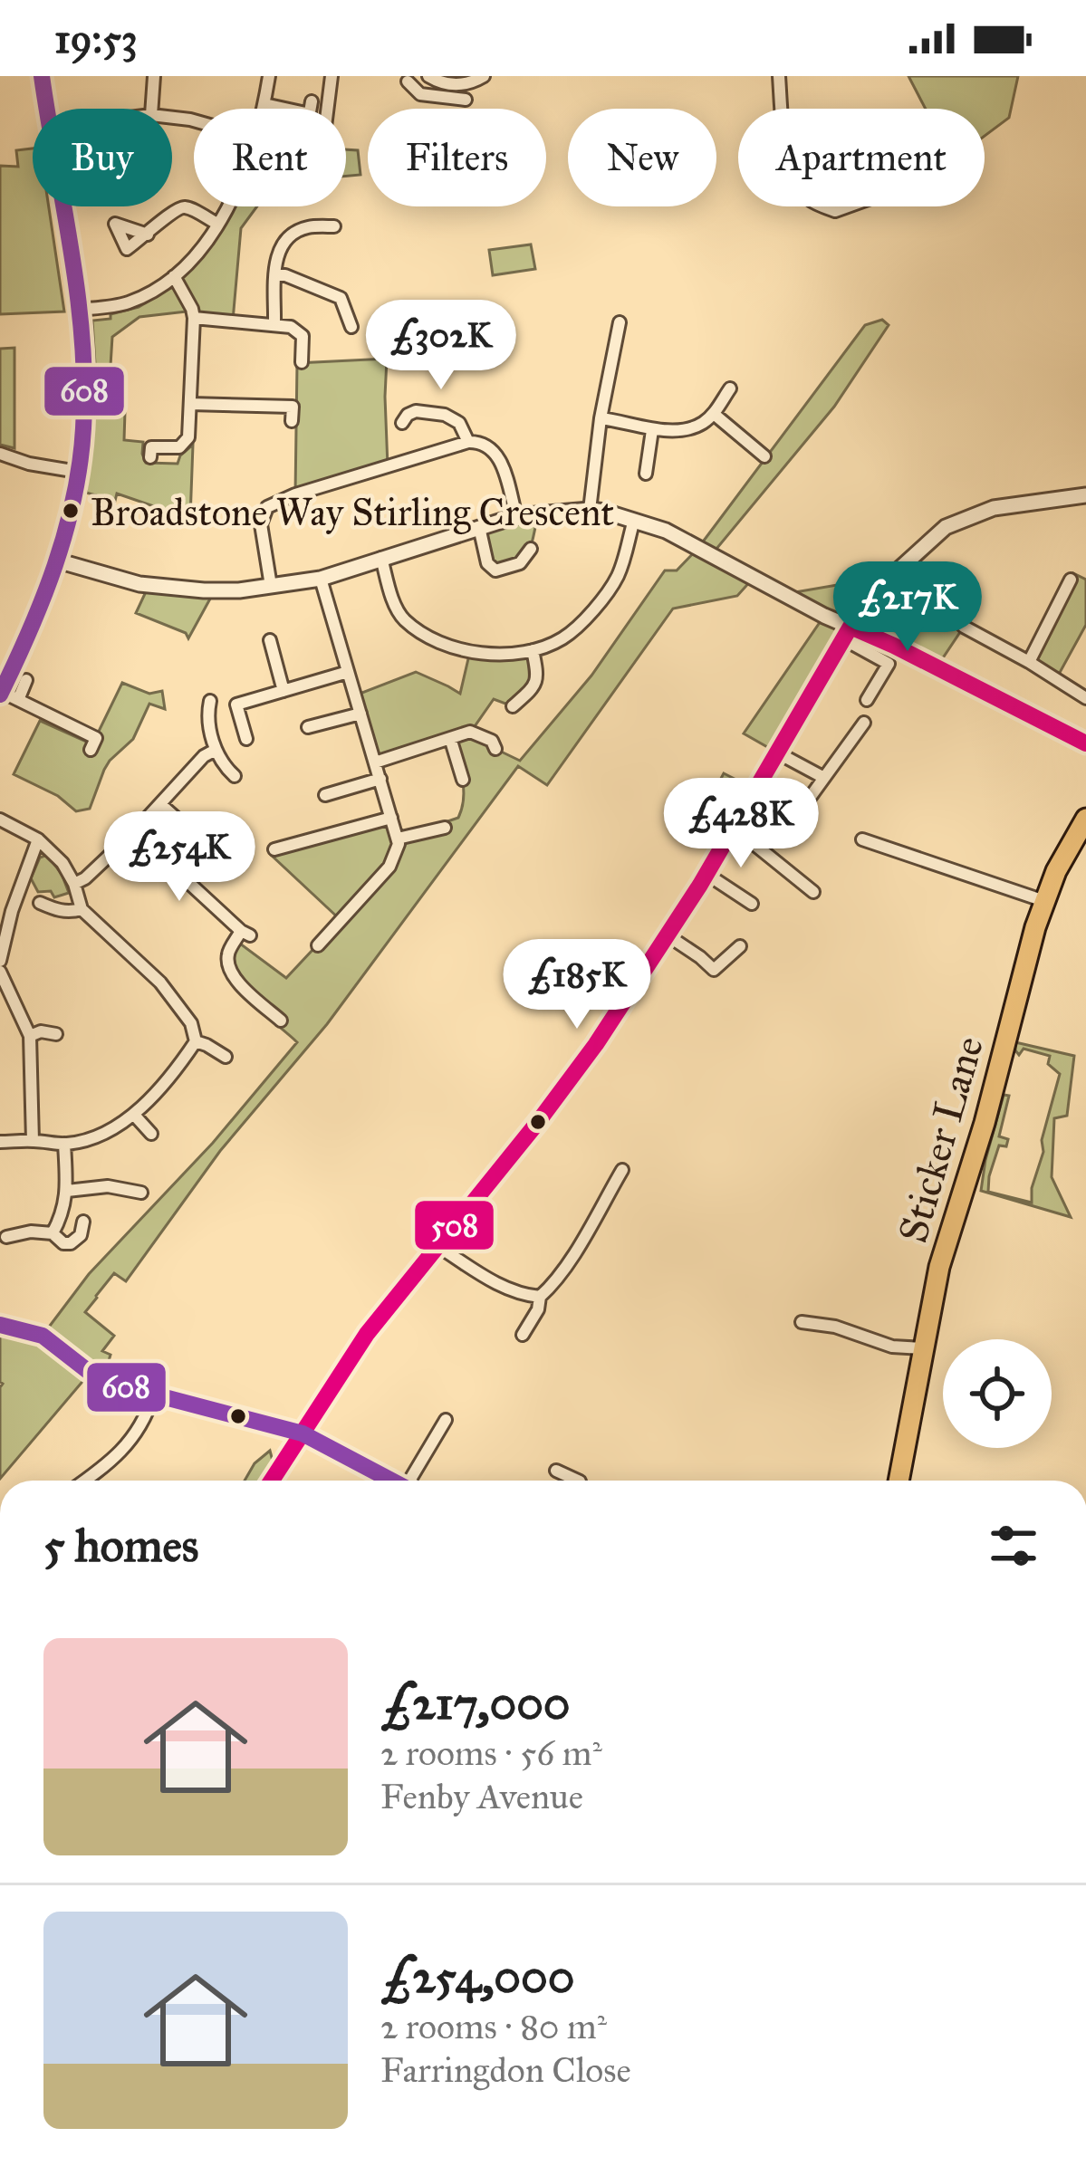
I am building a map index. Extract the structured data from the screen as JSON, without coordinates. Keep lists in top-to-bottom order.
{
  "streets": {
    "highway": ["Sticker Lane"]
  },
  "places": ["Broadstone Way Stirling Crescent"],
  "lines": ["transit line 608", "transit line 508"],
  "page": {
    "status": "19:53",
    "chip": [
      "Buy",
      "Rent",
      "Filters",
      "New",
      "Apartment"
    ],
    "price": [
      "£302K",
      "£217K",
      "£428K",
      "£254K",
      "£185K"
    ],
    "heading": "5 homes",
    "list": [
      {
        "name": "£217,000",
        "note": "2 rooms · 56 m² · Fenby Avenue"
      },
      {
        "name": "£254,000",
        "note": "2 rooms · 80 m² · Farringdon Close"
      }
    ]
  }
}
